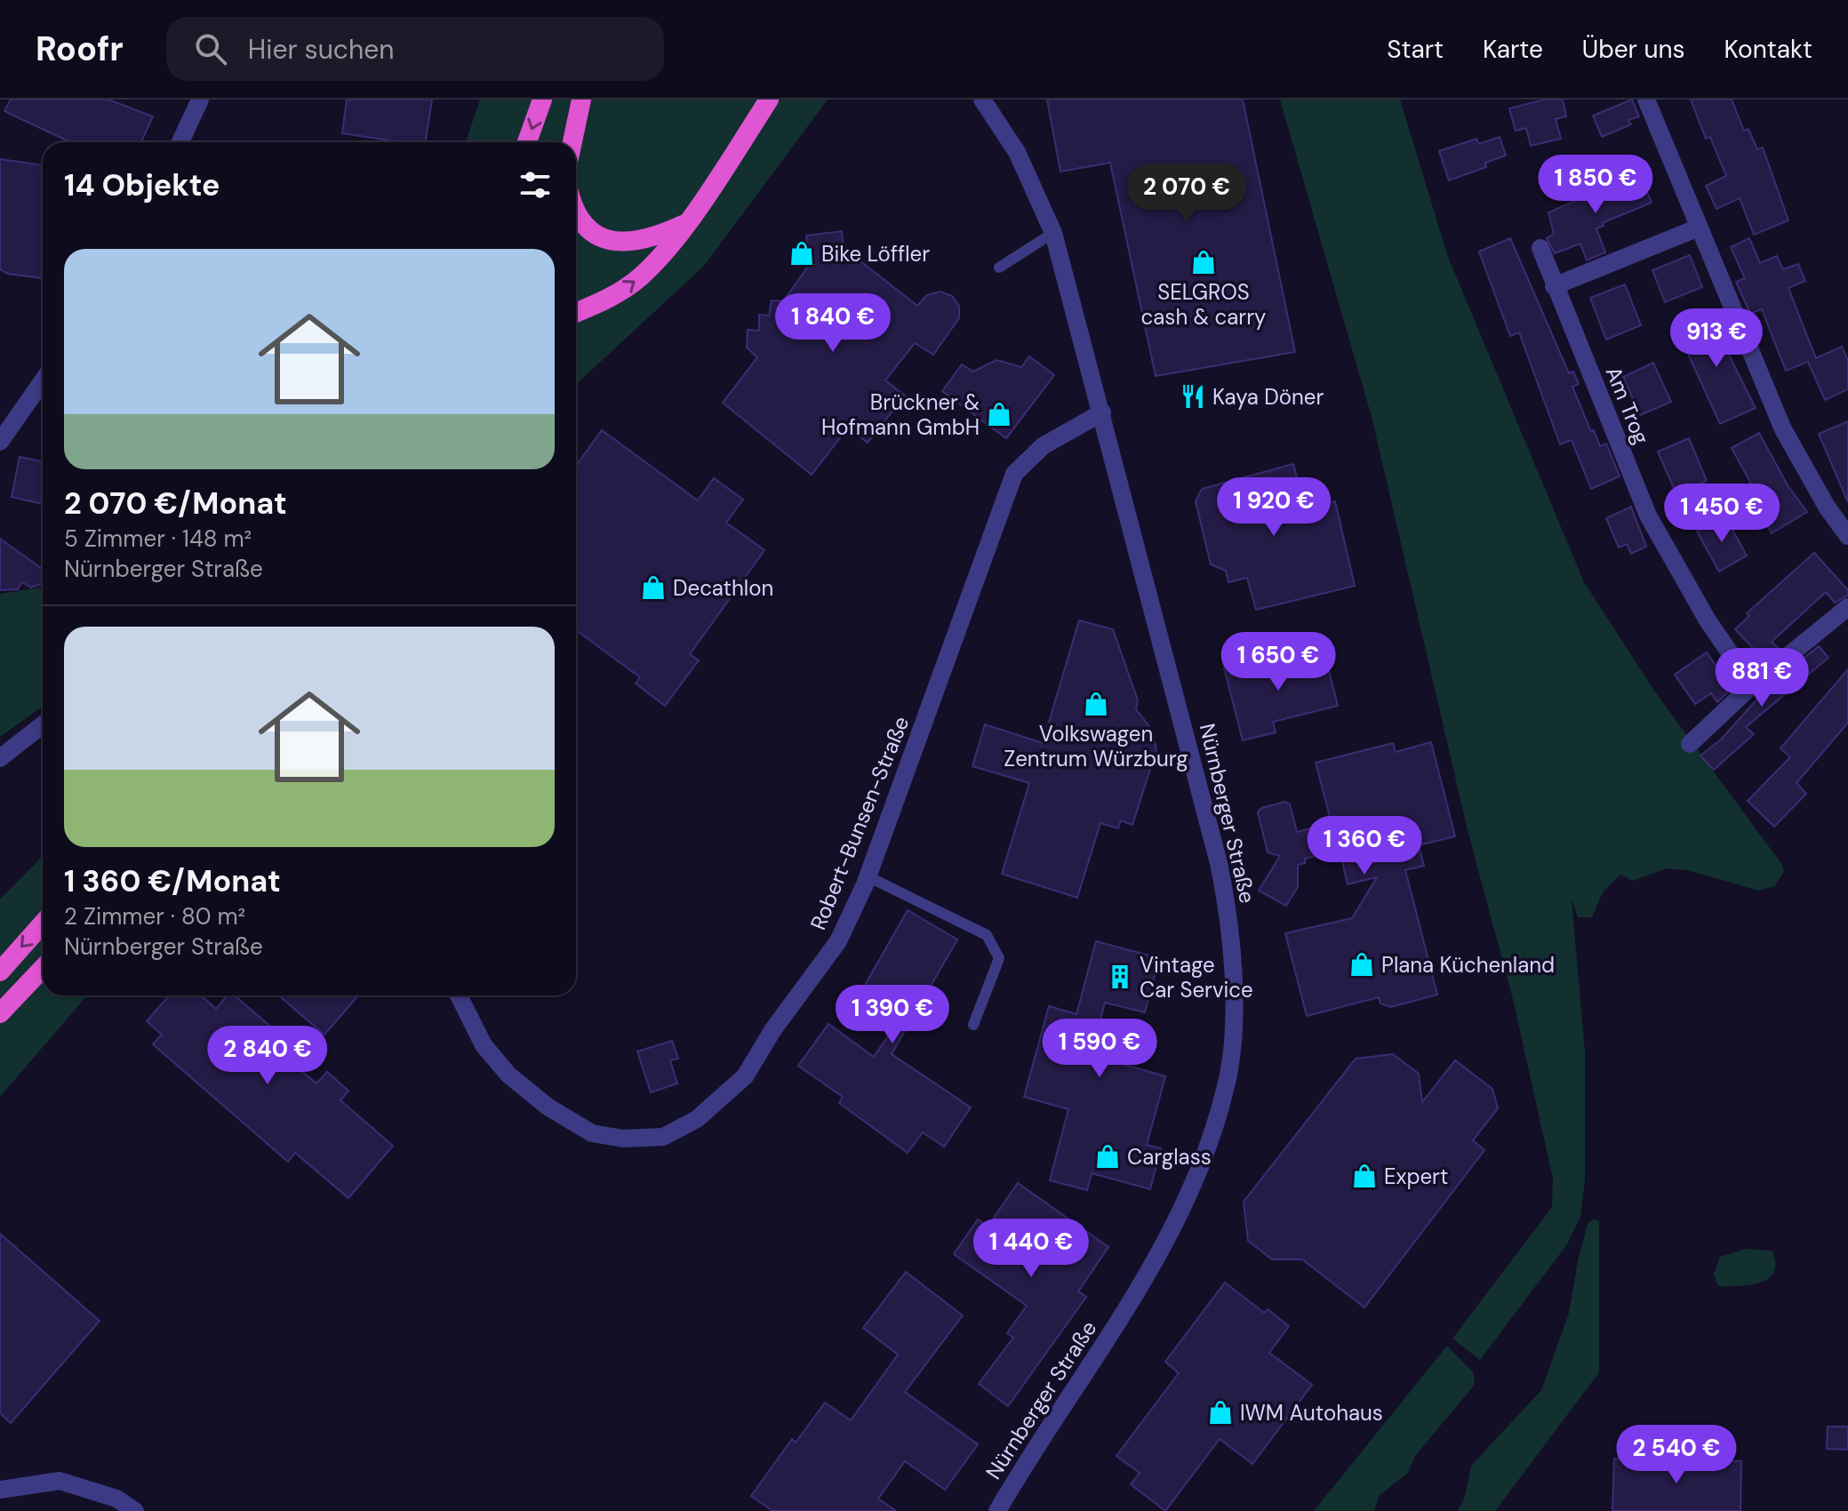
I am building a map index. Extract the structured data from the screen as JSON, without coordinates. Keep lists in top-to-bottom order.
{
  "streets": {
    "street": ["Am Trog", "Nürnberger Straße", "Robert-Bunsen-Straße"]
  },
  "crossings": [
    ["Nürnberger Straße", "Robert-Bunsen-Straße"]
  ],
  "places": {
    "shop": [
      "Bike Löffler",
      "SELGROS cash & carry",
      "Brückner & Hofmann GmbH",
      "Decathlon",
      "Volkswagen Zentrum Würzburg",
      "Plana Küchenland",
      "Carglass",
      "Expert",
      "IWM Autohaus"
    ],
    "restaurant": ["Kaya Döner"],
    "building": ["Vintage Car Service"]
  },
  "page": {
    "header": "Roofr",
    "search": "Hier suchen",
    "nav": [
      "Start",
      "Karte",
      "Über uns",
      "Kontakt"
    ],
    "heading": "14 Objekte",
    "price": [
      "1 850 €",
      "2 070 €",
      "1 840 €",
      "913 €",
      "1 920 €",
      "1 450 €",
      "1 650 €",
      "881 €",
      "1 360 €",
      "1 390 €",
      "1 590 €",
      "2 840 €",
      "1 440 €",
      "2 540 €"
    ],
    "list": [
      {
        "name": "2 070 €/Monat",
        "note": "5 Zimmer · 148 m² · Nürnberger Straße"
      },
      {
        "name": "1 360 €/Monat",
        "note": "2 Zimmer · 80 m² · Nürnberger Straße"
      }
    ]
  }
}
